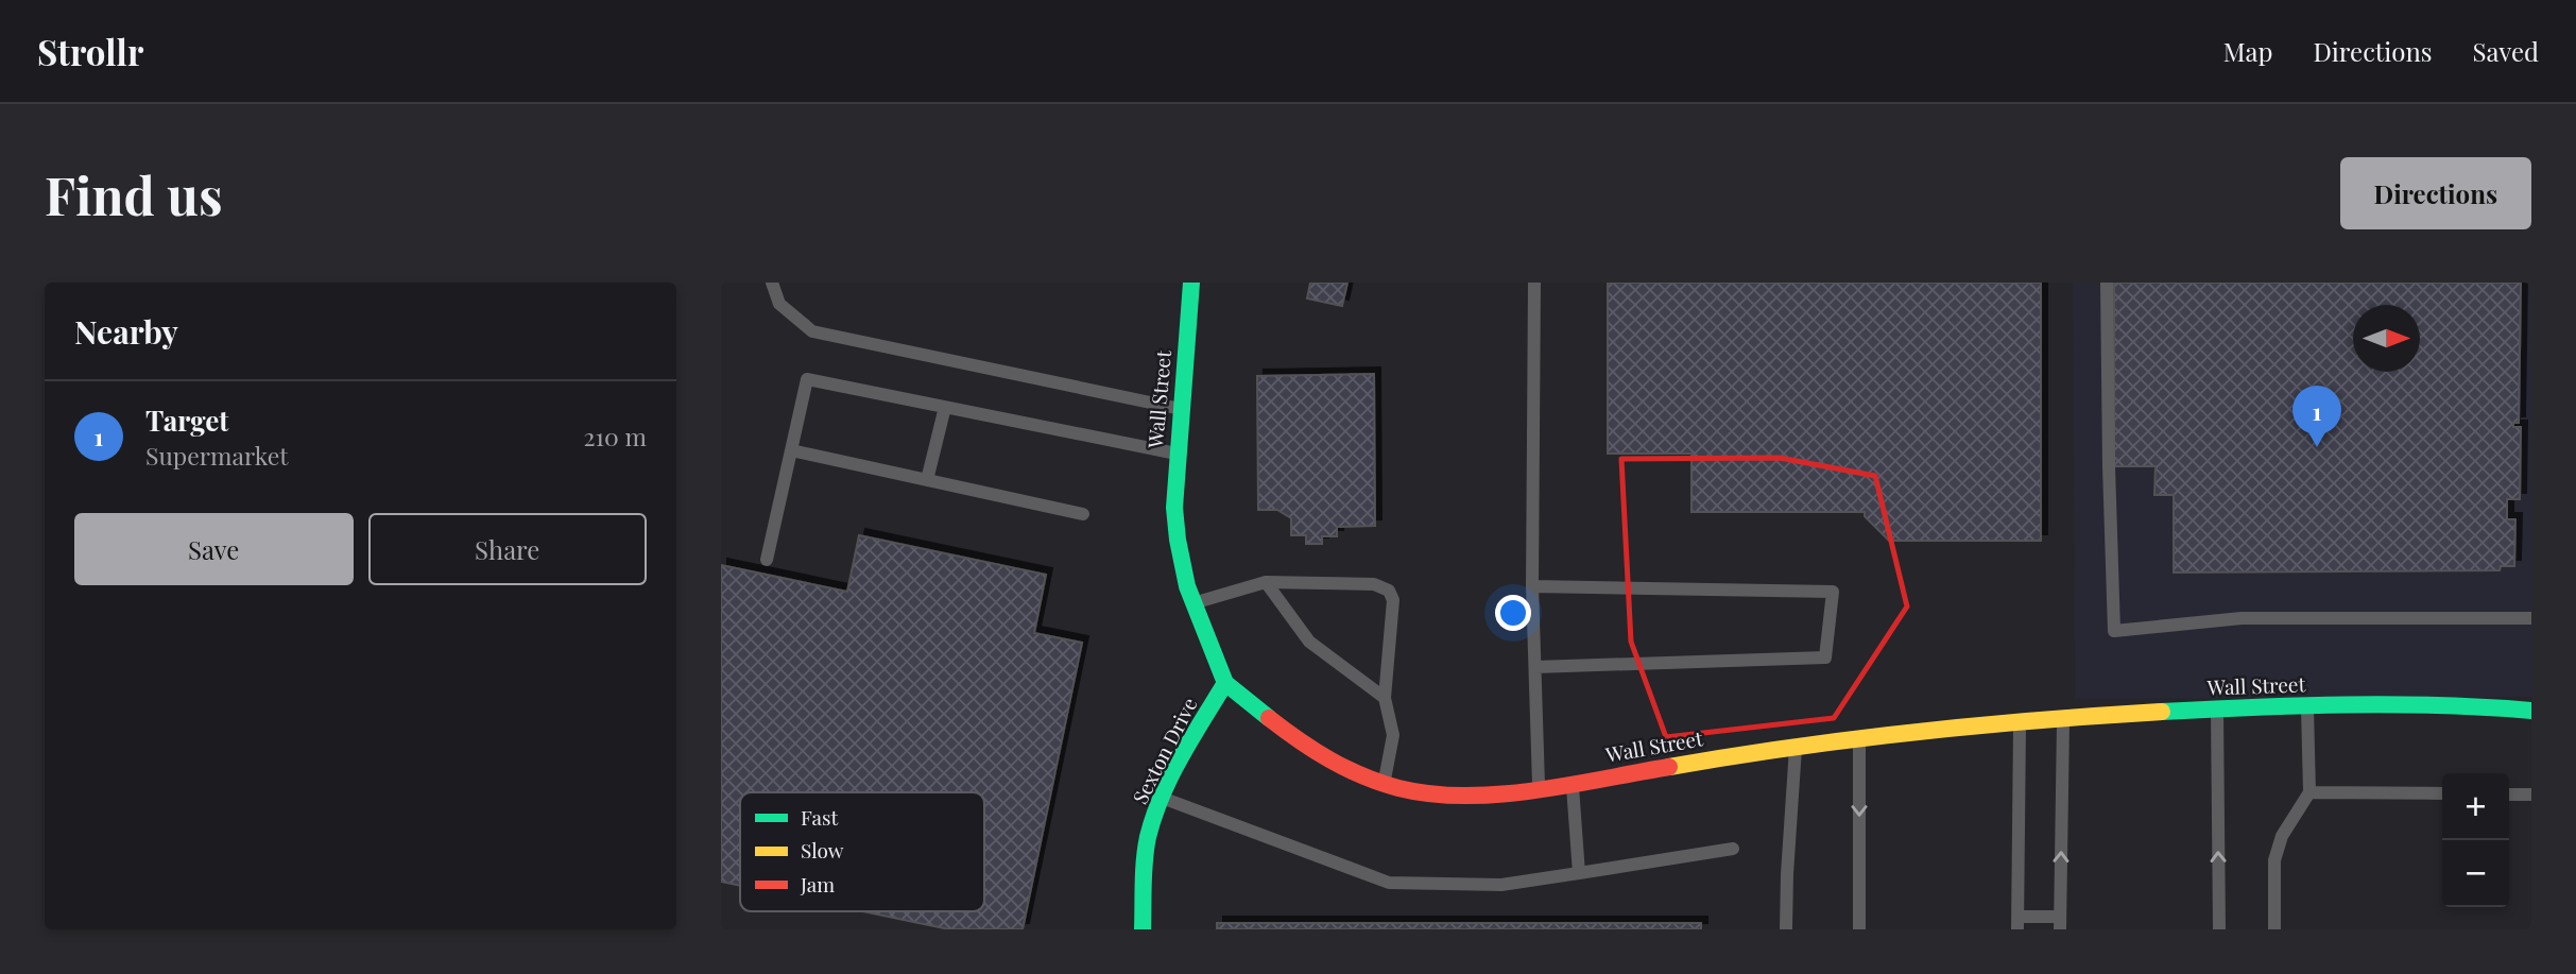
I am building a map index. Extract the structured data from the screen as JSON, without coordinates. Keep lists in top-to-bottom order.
{
  "streets": {
    "street": ["Wall Street", "Sexton Drive"]
  },
  "crossings": [
    ["Wall Street", "Sexton Drive"]
  ],
  "legend": ["Fast", "Slow", "Jam"],
  "north": "right",
  "page": {
    "header": "Strollr",
    "nav": ["Map", "Directions", "Saved"],
    "buttons": [
      "Directions",
      ["Save", "Share"]
    ],
    "title": "Find us",
    "heading": "Nearby",
    "list": [
      {
        "mark": "1",
        "name": "Target",
        "note": "Supermarket",
        "value": "210 m"
      }
    ],
    "pins": "1",
    "map_buttons": ["+", "−"]
  }
}
